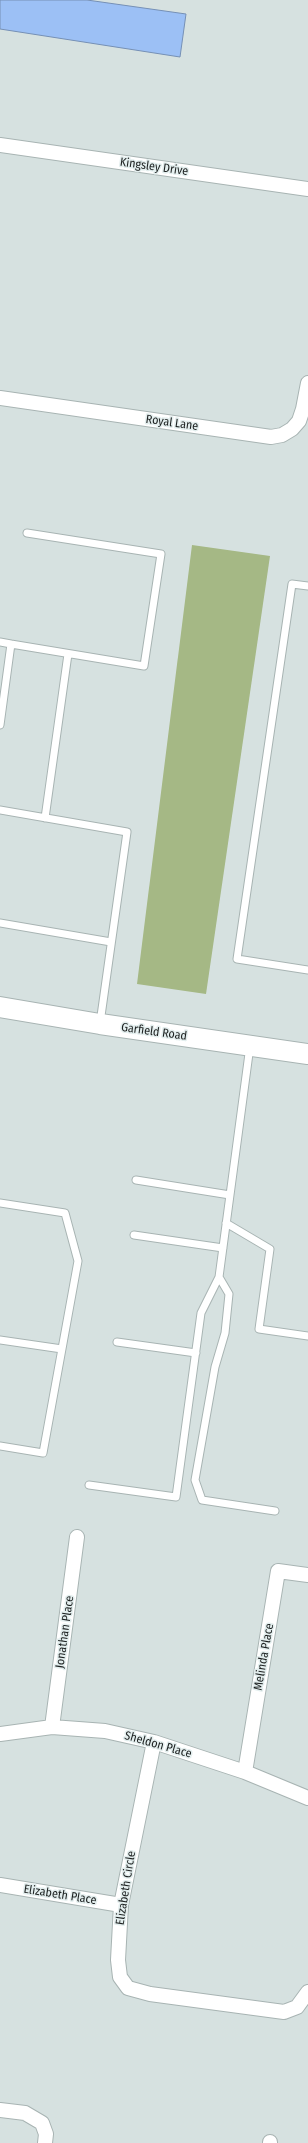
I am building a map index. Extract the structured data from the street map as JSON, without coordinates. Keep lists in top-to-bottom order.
{
  "streets": {
    "main road": ["Garfield Road"],
    "street": [
      "Kingsley Drive",
      "Royal Lane",
      "Jonathan Place",
      "Melinda Place",
      "Sheldon Place",
      "Elizabeth Circle",
      "Elizabeth Place"
    ]
  },
  "crossings": [
    ["Jonathan Place", "Sheldon Place"],
    ["Melinda Place", "Sheldon Place"],
    ["Sheldon Place", "Elizabeth Circle"],
    ["Elizabeth Circle", "Elizabeth Place"]
  ]
}
